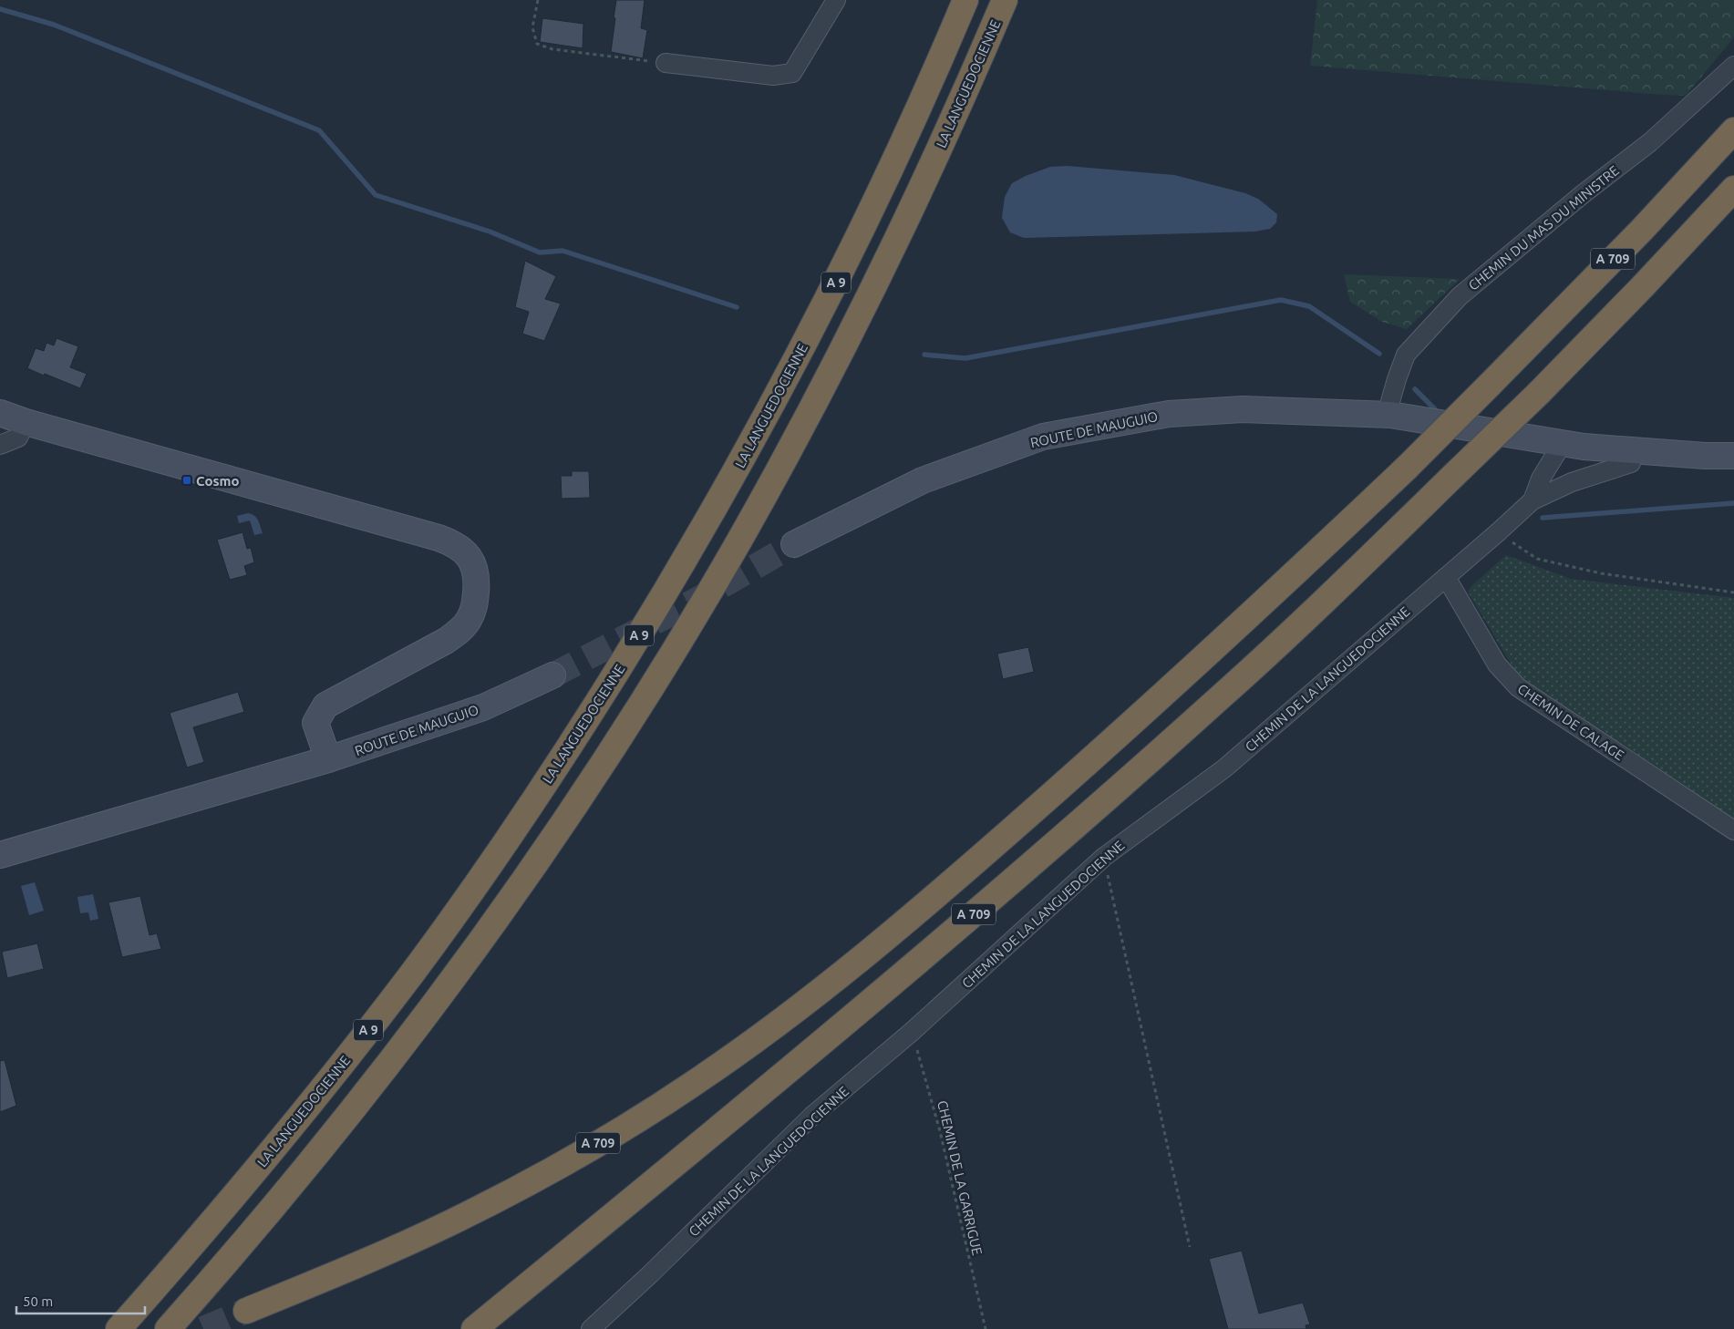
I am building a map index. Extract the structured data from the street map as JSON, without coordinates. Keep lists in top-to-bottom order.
{
  "streets": {
    "highway": ["LA LANGUEDOCIENNE", "A 709", "A 9"],
    "street": [
      "CHEMIN DU MAS DU MINISTRE",
      "ROUTE DE MAUGUIO",
      "CHEMIN DE LA LANGUEDOCIENNE",
      "CHEMIN DE CALAGE"
    ],
    "path": ["CHEMIN DE LA GARRIGUE"]
  },
  "crossings": [
    ["CHEMIN DU MAS DU MINISTRE", "ROUTE DE MAUGUIO"],
    ["ROUTE DE MAUGUIO", "CHEMIN DE LA LANGUEDOCIENNE"],
    ["CHEMIN DE LA LANGUEDOCIENNE", "CHEMIN DE CALAGE"],
    ["CHEMIN DE LA LANGUEDOCIENNE", "CHEMIN DE LA GARRIGUE"]
  ],
  "places": {
    "transit": ["Cosmo"]
  },
  "scale_bar": "50 m"
}
